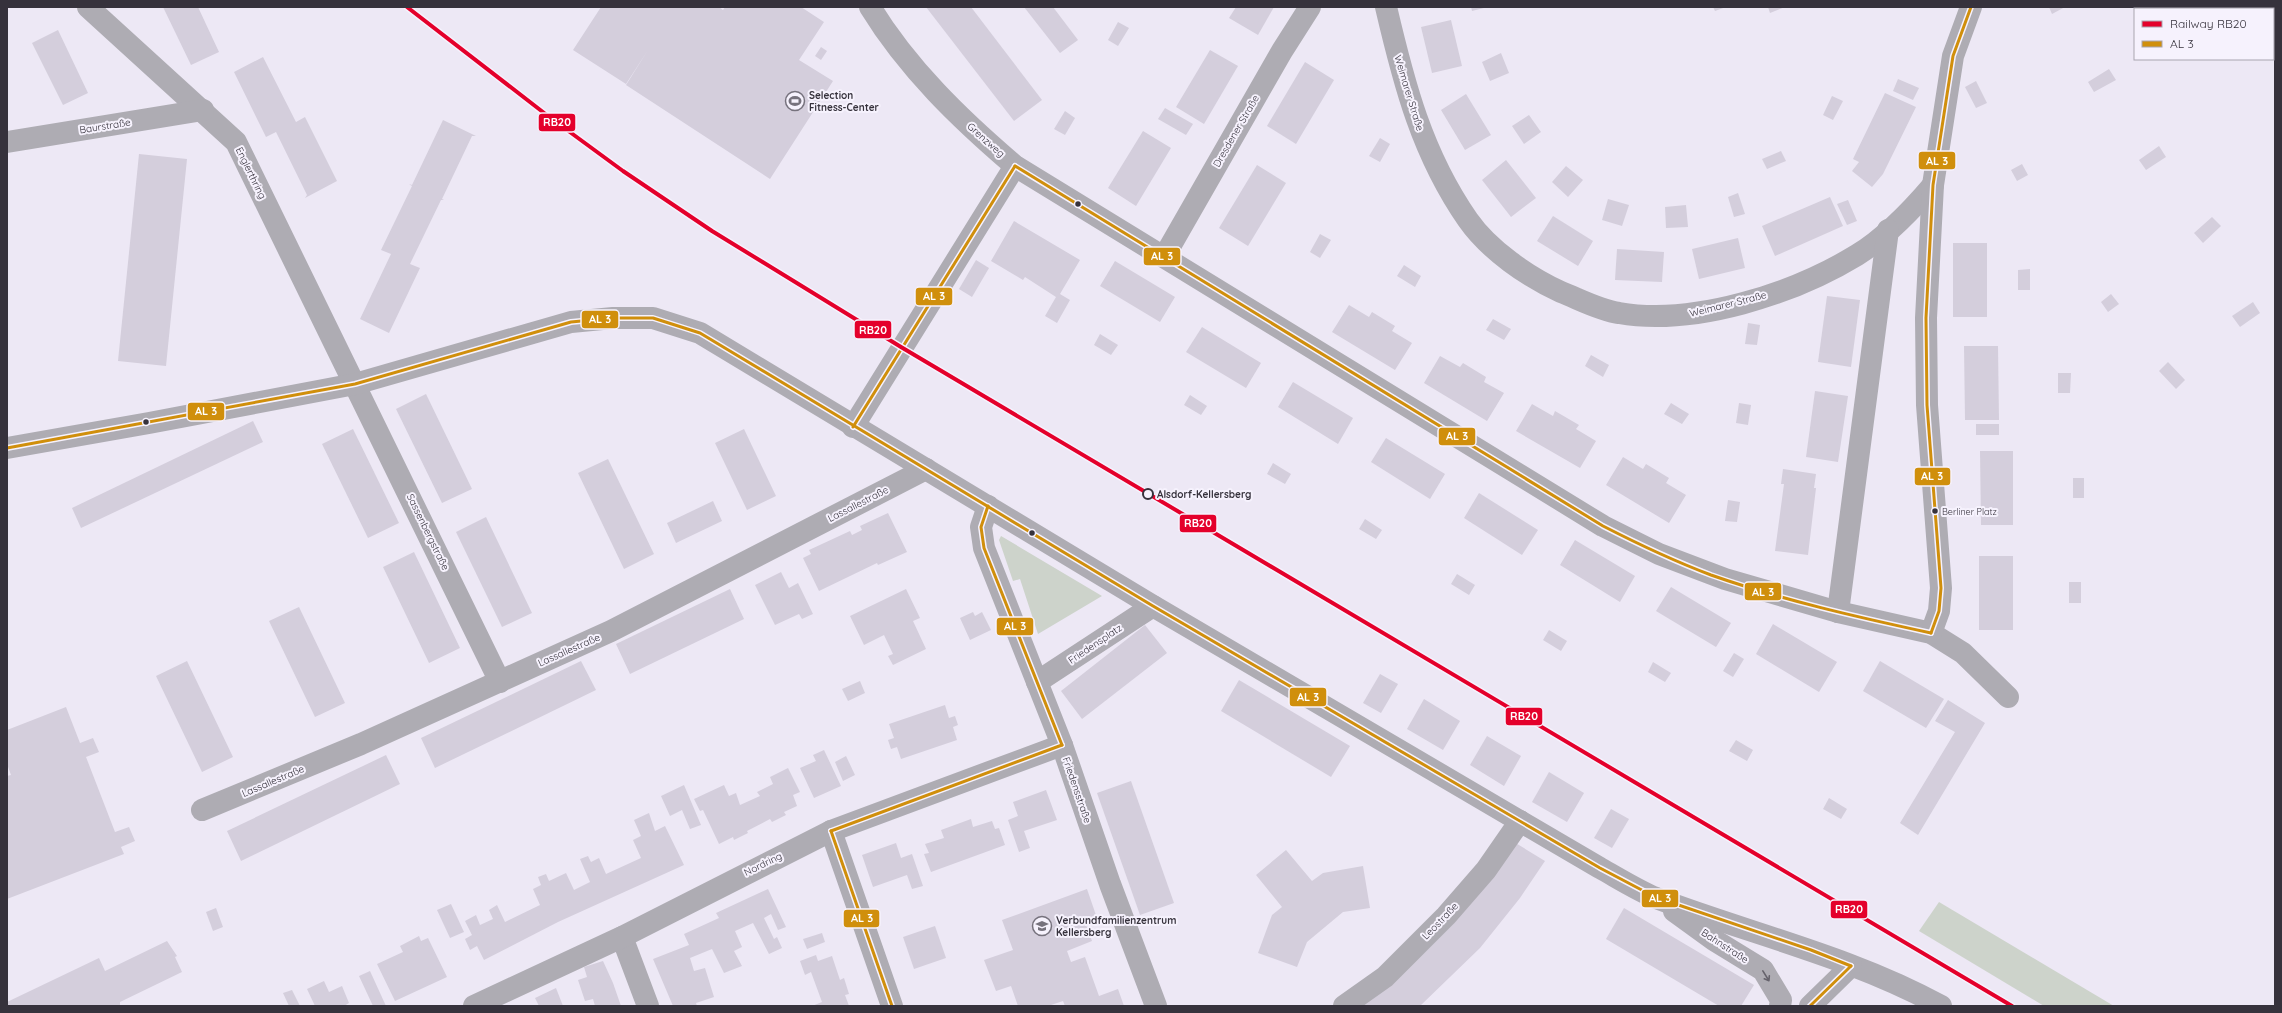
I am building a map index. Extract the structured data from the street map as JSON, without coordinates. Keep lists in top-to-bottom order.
{
  "streets": {
    "street": [
      "Weimarer Straße",
      "Baurstraße",
      "Dresdener Straße",
      "Grenzweg",
      "Englerthring",
      "Lassallestraße",
      "Sassenbergstraße",
      "Friedensplatz",
      "Friedensstraße",
      "Nordring",
      "Leostraße",
      "Bahnstraße"
    ]
  },
  "crossings": [
    ["Baurstraße", "Englerthring"],
    ["Dresdener Straße", "Grenzweg"],
    ["Englerthring", "Sassenbergstraße"],
    ["Englerthring", "Bahnstraße"],
    ["Lassallestraße", "Sassenbergstraße"],
    ["Lassallestraße", "Bahnstraße"],
    ["Sassenbergstraße", "Bahnstraße"],
    ["Friedensplatz", "Friedensstraße"],
    ["Friedensplatz", "Bahnstraße"],
    ["Friedensstraße", "Nordring"],
    ["Friedensstraße", "Bahnstraße"],
    ["Leostraße", "Bahnstraße"]
  ],
  "places": {
    "sports": ["Selection Fitness-Center"],
    "other": ["Alsdorf-Kellersberg", "Berliner Platz"],
    "school or university": ["Verbundfamilienzentrum Kellersberg"]
  },
  "lines": ["rail line RB20"],
  "legend": ["Railway RB20", "AL 3"]
}
